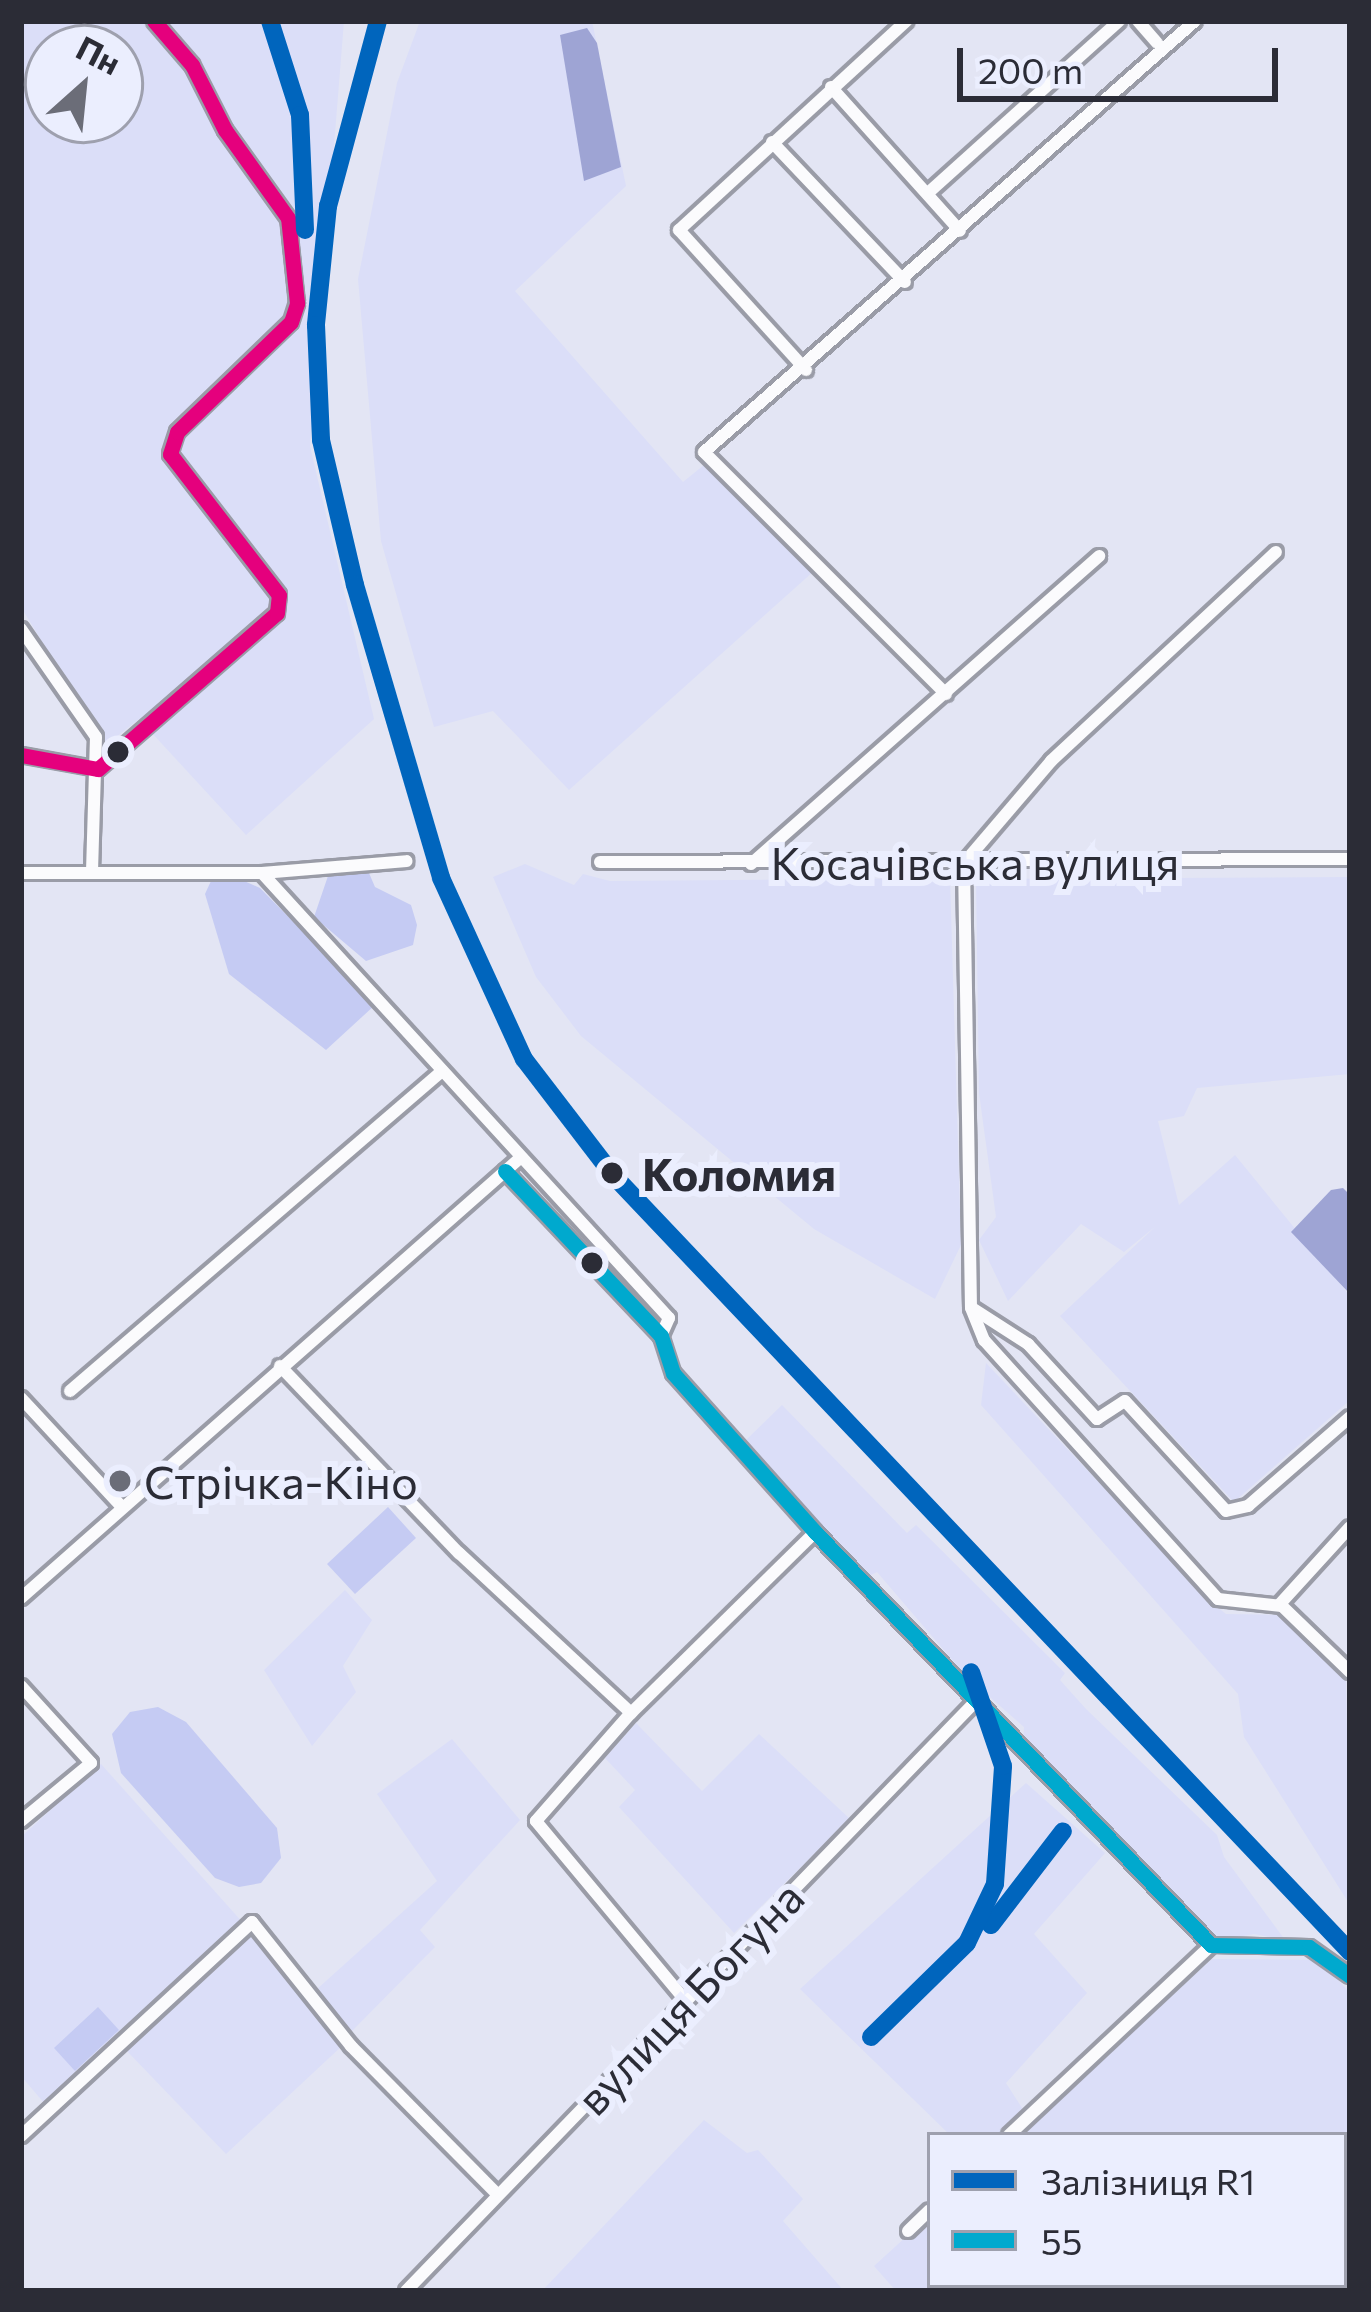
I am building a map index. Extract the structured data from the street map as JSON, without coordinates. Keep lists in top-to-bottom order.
{
  "streets": {
    "street": ["Косачівська вулиця", "вулиця Богуна"]
  },
  "places": ["Коломия", "Стрічка-Кіно"],
  "lines": ["rail line R1", "transit line 55"],
  "legend": ["Залізниця R1", "55"],
  "scale_bar": "200 m",
  "north": "top right"
}
